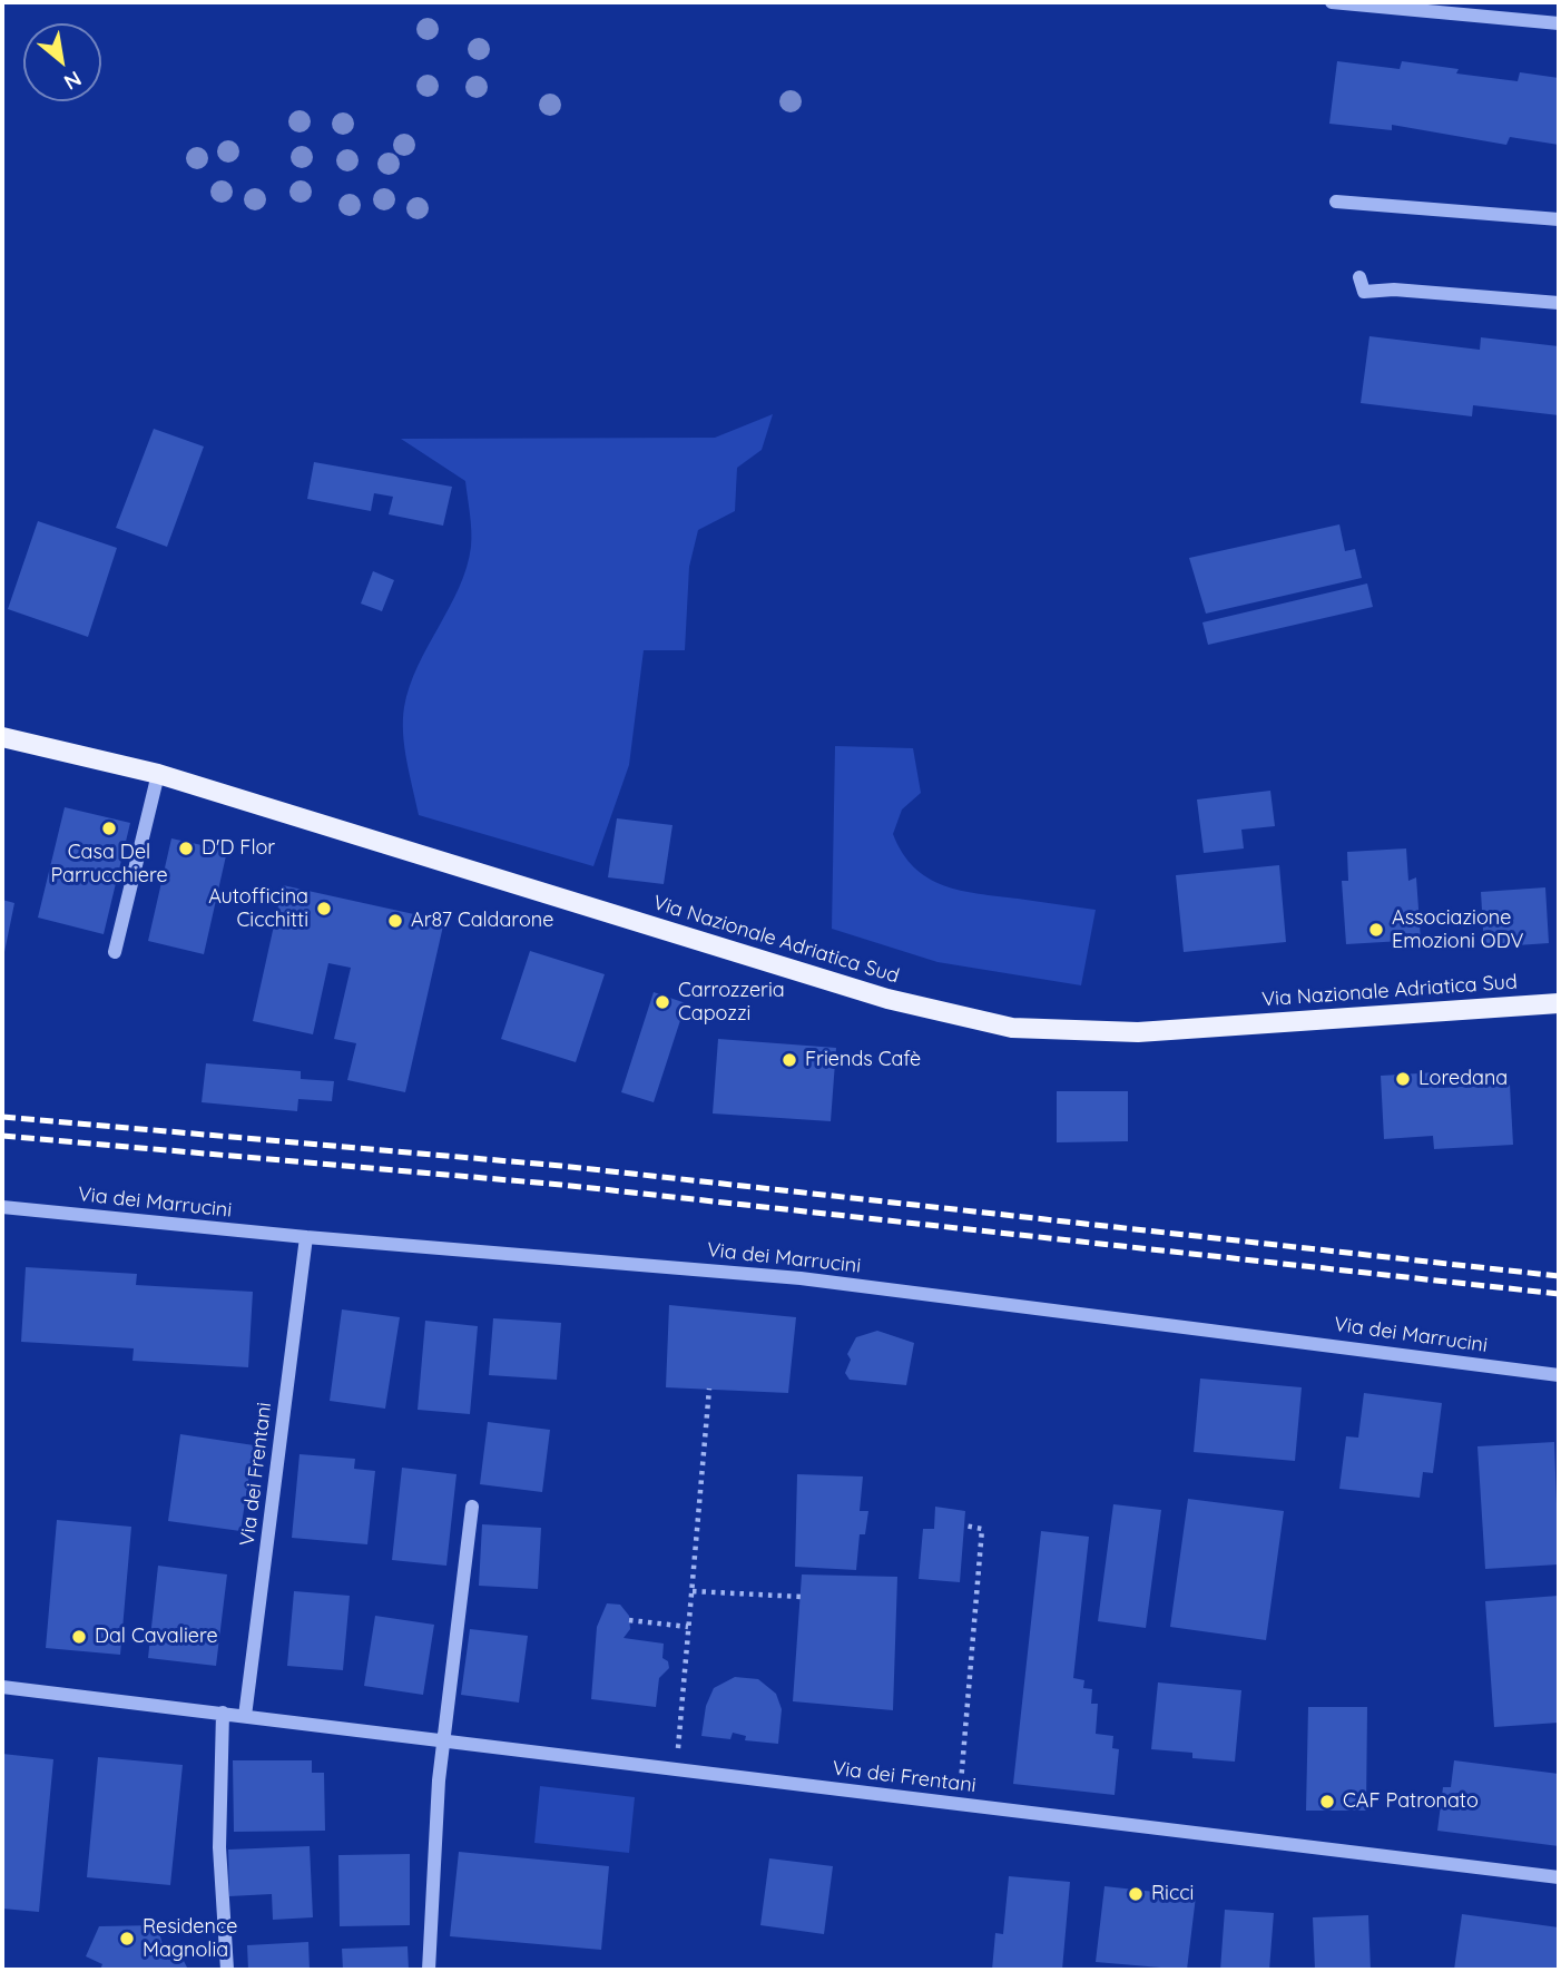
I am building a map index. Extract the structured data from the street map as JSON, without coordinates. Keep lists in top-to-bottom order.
{
  "streets": {
    "main road": ["Via Nazionale Adriatica Sud"],
    "street": ["Via dei Marrucini", "Via dei Frentani"]
  },
  "crossings": [
    ["Via dei Marrucini", "Via dei Frentani"]
  ],
  "places": [
    "Casa Del Parrucchiere",
    "D'D Flor",
    "Autofficina Cicchitti",
    "Ar87 Caldarone",
    "Associazione Emozioni ODV",
    "Carrozzeria Capozzi",
    "Friends Cafè",
    "Loredana",
    "Dal Cavaliere",
    "CAF Patronato",
    "Ricci",
    "Residence Magnolia"
  ],
  "north": "bottom right"
}
